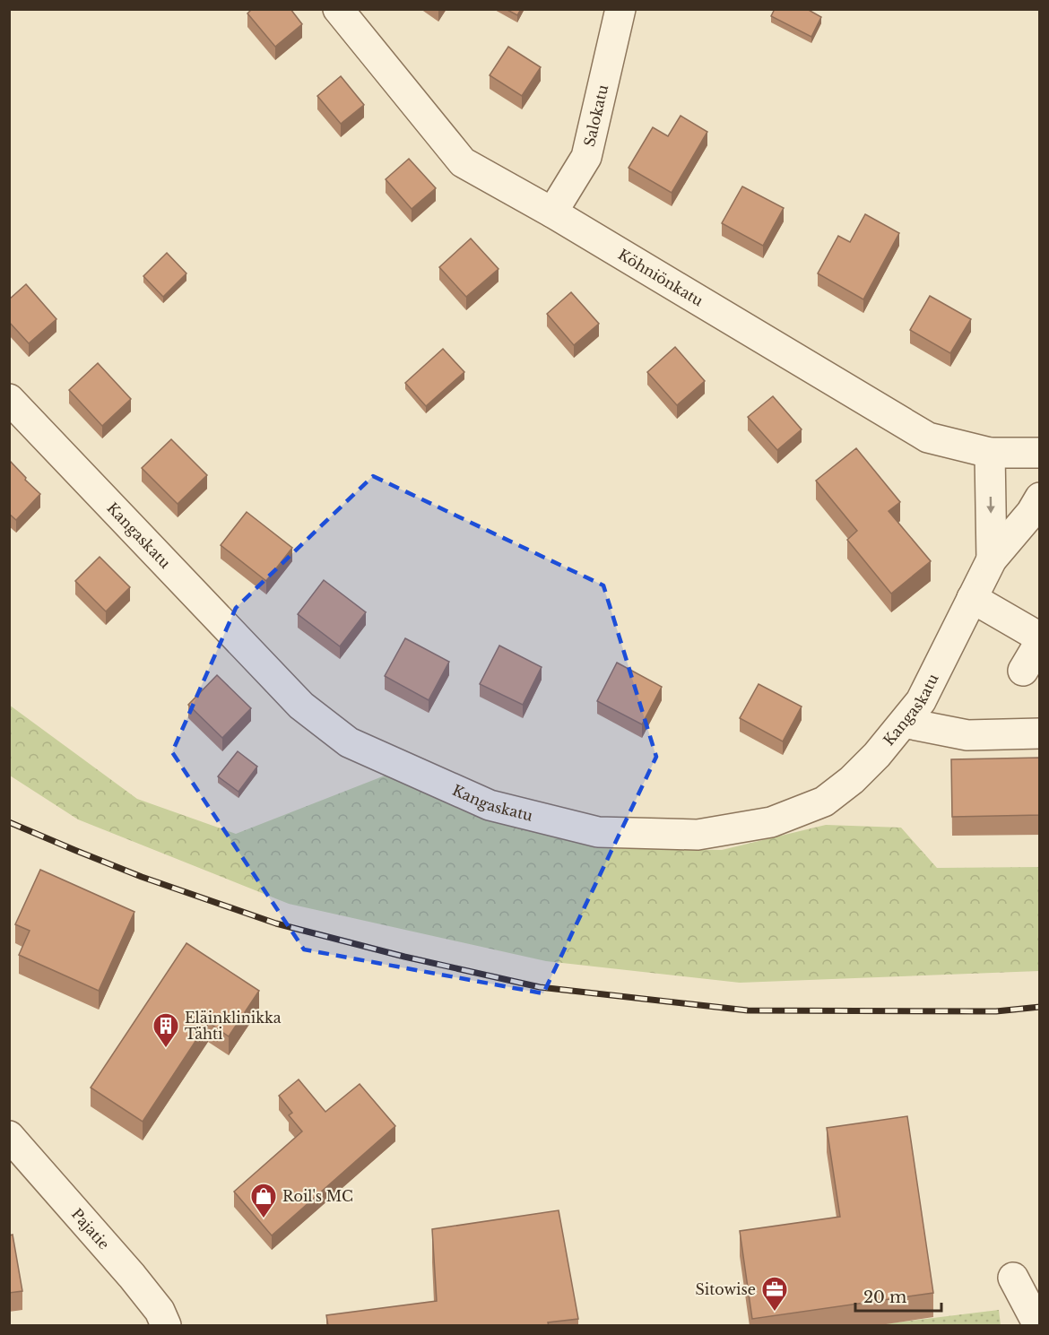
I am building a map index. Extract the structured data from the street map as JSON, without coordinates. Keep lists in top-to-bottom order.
{
  "streets": {
    "street": [
      "Salokatu",
      "Köhniönkatu",
      "Kangaskatu",
      "Pajatie"
    ]
  },
  "crossings": [
    ["Salokatu", "Köhniönkatu"],
    ["Köhniönkatu", "Kangaskatu"]
  ],
  "places": {
    "building": ["Eläinklinikka Tähti"],
    "shop": ["Roil's MC"],
    "office": ["Sitowise"]
  },
  "scale_bar": "20 m"
}
